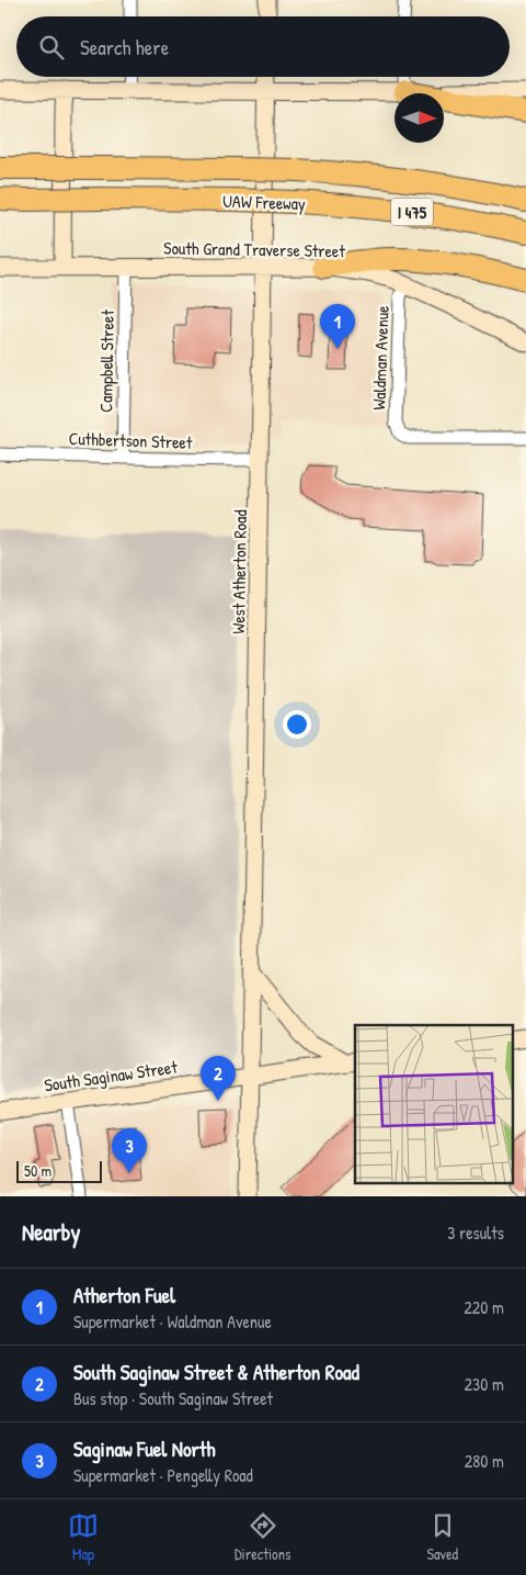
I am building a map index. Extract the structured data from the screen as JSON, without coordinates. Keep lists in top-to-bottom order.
{
  "streets": {
    "highway": ["UAW Freeway", "I 475"],
    "main road": ["South Grand Traverse Street", "West Atherton Road", "South Saginaw Street"],
    "street": ["Waldman Avenue", "Campbell Street", "Cuthbertson Street"]
  },
  "crossings": [
    ["South Grand Traverse Street", "Waldman Avenue"],
    ["South Grand Traverse Street", "Campbell Street"],
    ["South Grand Traverse Street", "West Atherton Road"],
    ["Campbell Street", "Cuthbertson Street"],
    ["Cuthbertson Street", "West Atherton Road"],
    ["West Atherton Road", "South Saginaw Street"]
  ],
  "scale_bar": "50 m",
  "north": "right",
  "page": {
    "search": "Search here",
    "pins": ["1", "2", "3"],
    "scale": "50 m",
    "heading": ["Nearby", "3 results"],
    "list": [
      {
        "mark": "1",
        "name": "Atherton Fuel",
        "note": "Supermarket · Waldman Avenue",
        "value": "220 m"
      },
      {
        "mark": "2",
        "name": "South Saginaw Street & Atherton Road",
        "note": "Bus stop · South Saginaw Street",
        "value": "230 m"
      },
      {
        "mark": "3",
        "name": "Saginaw Fuel North",
        "note": "Supermarket · Pengelly Road",
        "value": "280 m"
      }
    ],
    "nav": ["Map", "Directions", "Saved"]
  }
}
